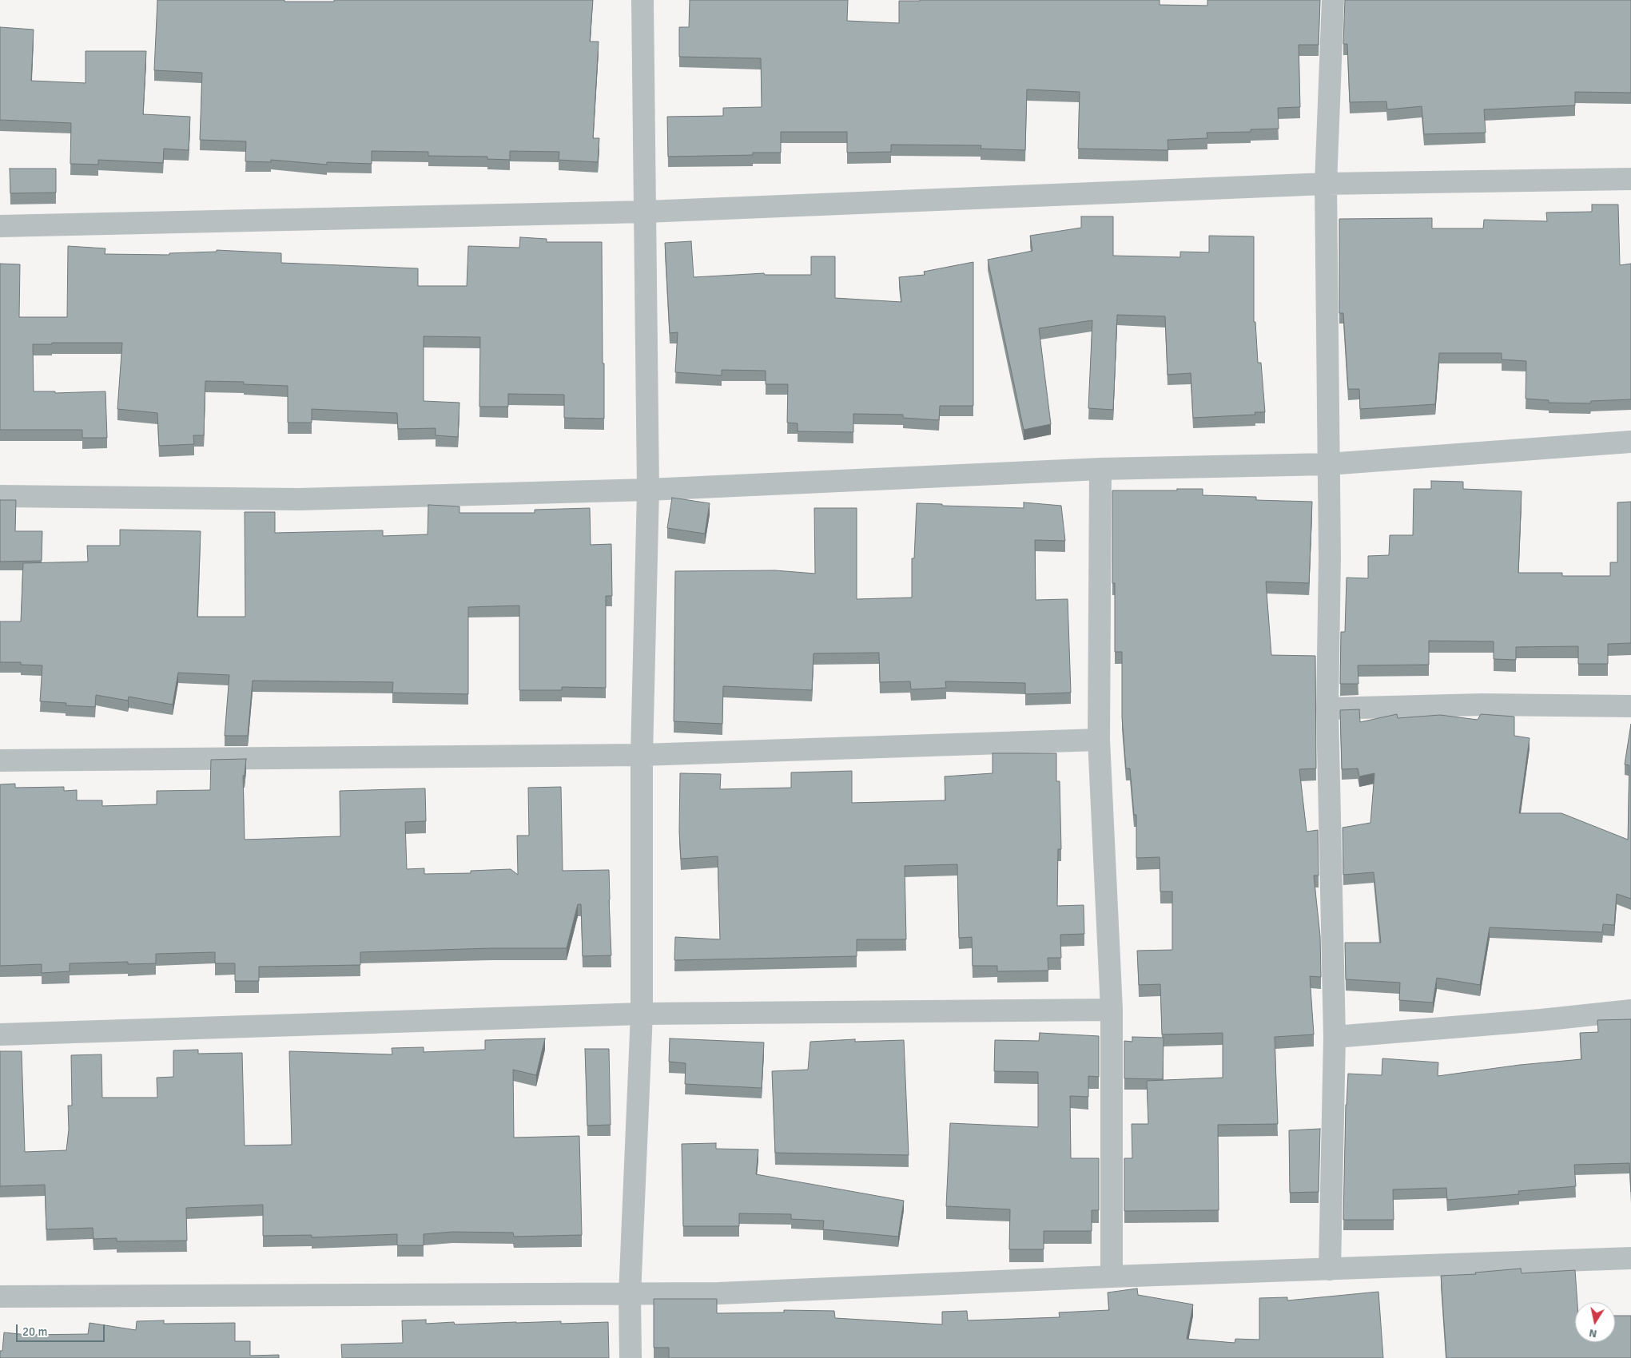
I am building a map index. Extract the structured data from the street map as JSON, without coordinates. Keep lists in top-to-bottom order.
{
  "scale_bar": "20 m",
  "north": "bottom"
}
